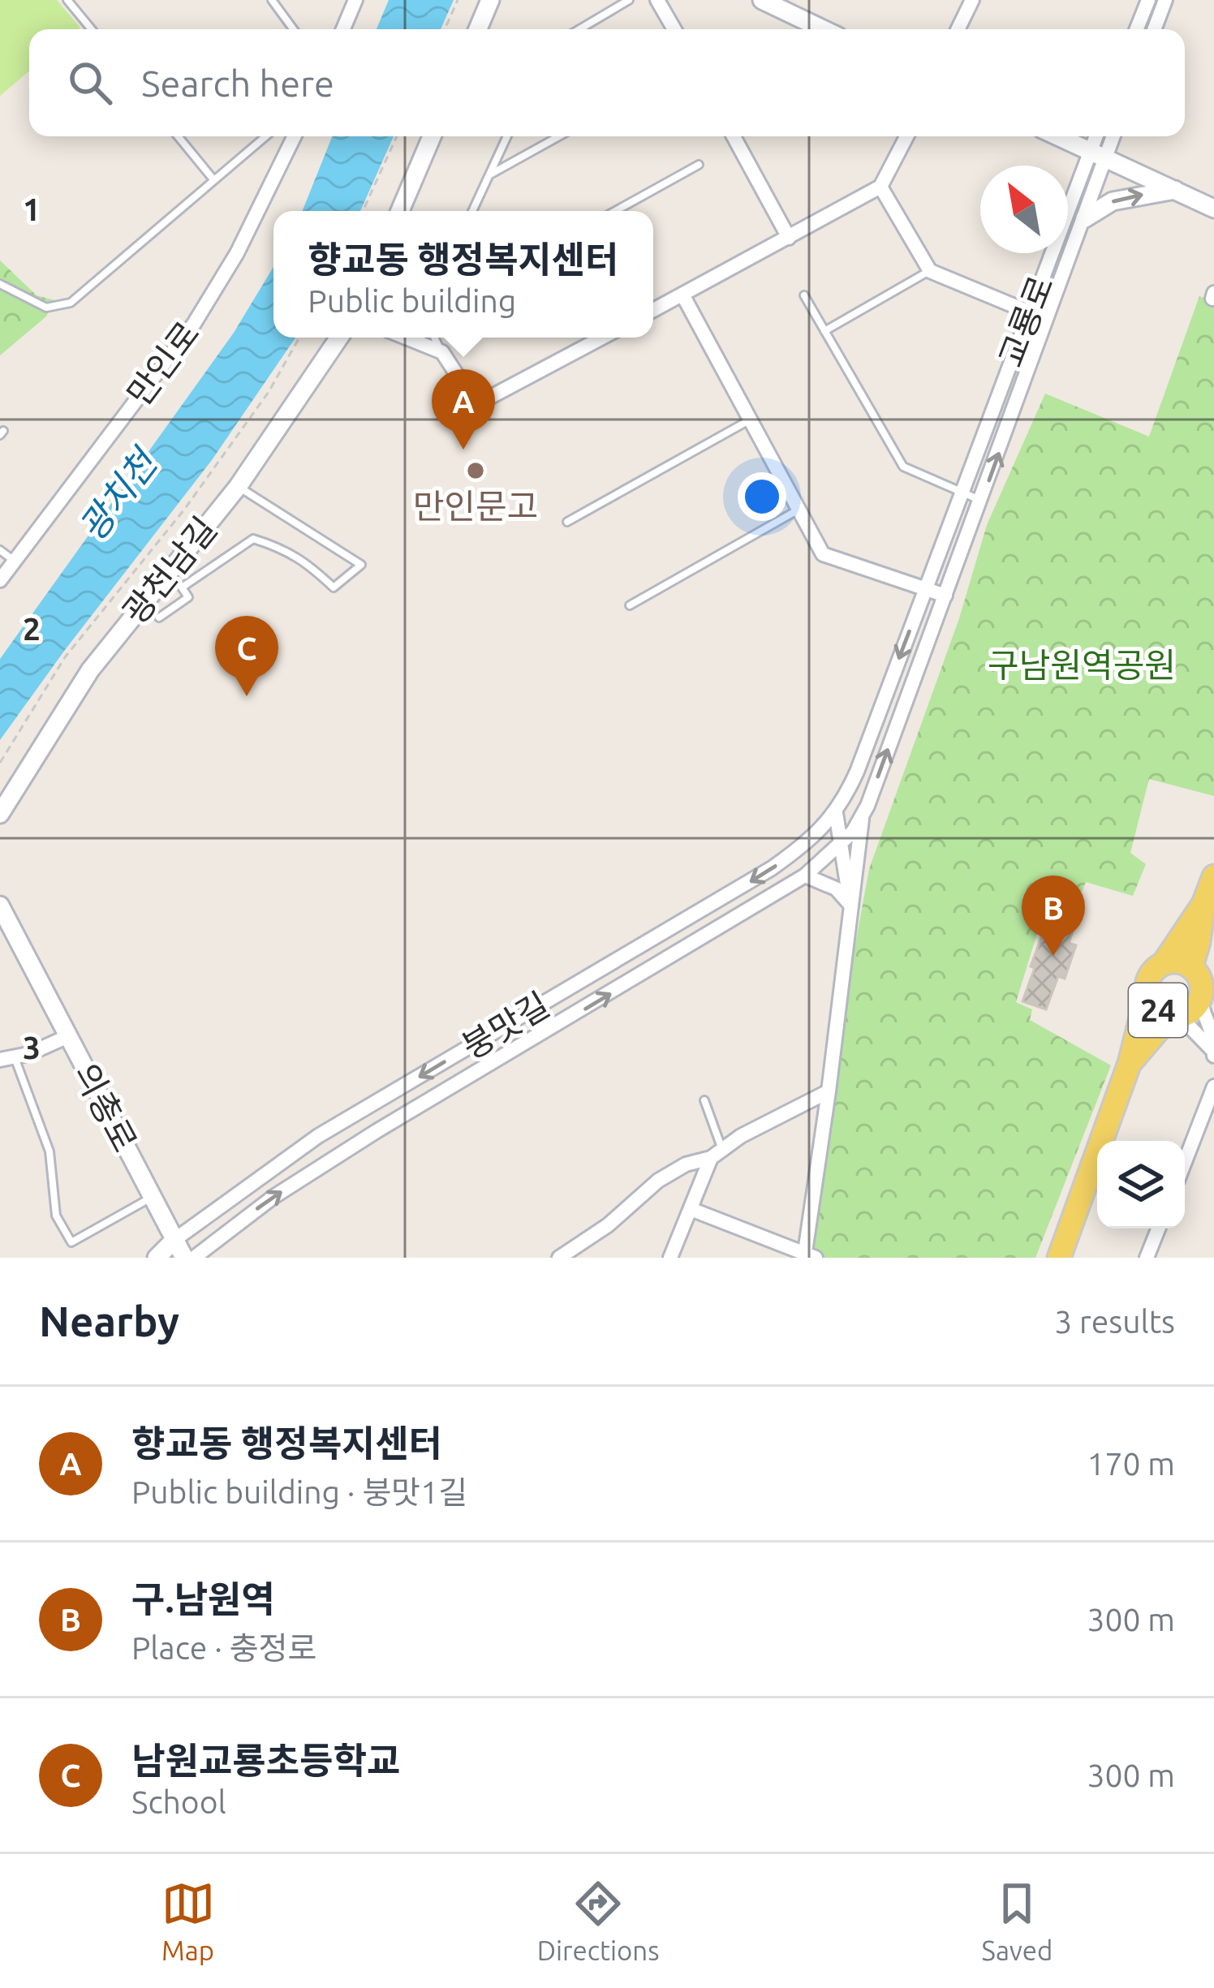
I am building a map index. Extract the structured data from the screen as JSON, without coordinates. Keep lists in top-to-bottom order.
{
  "streets": {
    "main road": ["24"],
    "street": [
      "교룡로",
      "만인로",
      "광천남길",
      "붕맛길",
      "의총로"
    ]
  },
  "crossings": [
    ["교룡로", "붕맛길"],
    ["붕맛길", "의총로"]
  ],
  "water": ["광치천"],
  "parks": ["구남원역공원"],
  "places": ["만인문고"],
  "north": "top left",
  "page": {
    "search": "Search here",
    "popup": ["향교동 행정복지센터", "Public building"],
    "pins": ["A", "C", "B"],
    "heading": ["Nearby", "3 results"],
    "list": [
      {
        "mark": "A",
        "name": "향교동 행정복지센터",
        "note": "Public building · 붕맛1길",
        "value": "170 m"
      },
      {
        "mark": "B",
        "name": "구.남원역",
        "note": "Place · 충정로",
        "value": "300 m"
      },
      {
        "mark": "C",
        "name": "남원교룡초등학교",
        "note": "School",
        "value": "300 m"
      }
    ],
    "nav": ["Map", "Directions", "Saved"]
  },
  "grid": {
    "rows": ["1", "2", "3"]
  }
}
